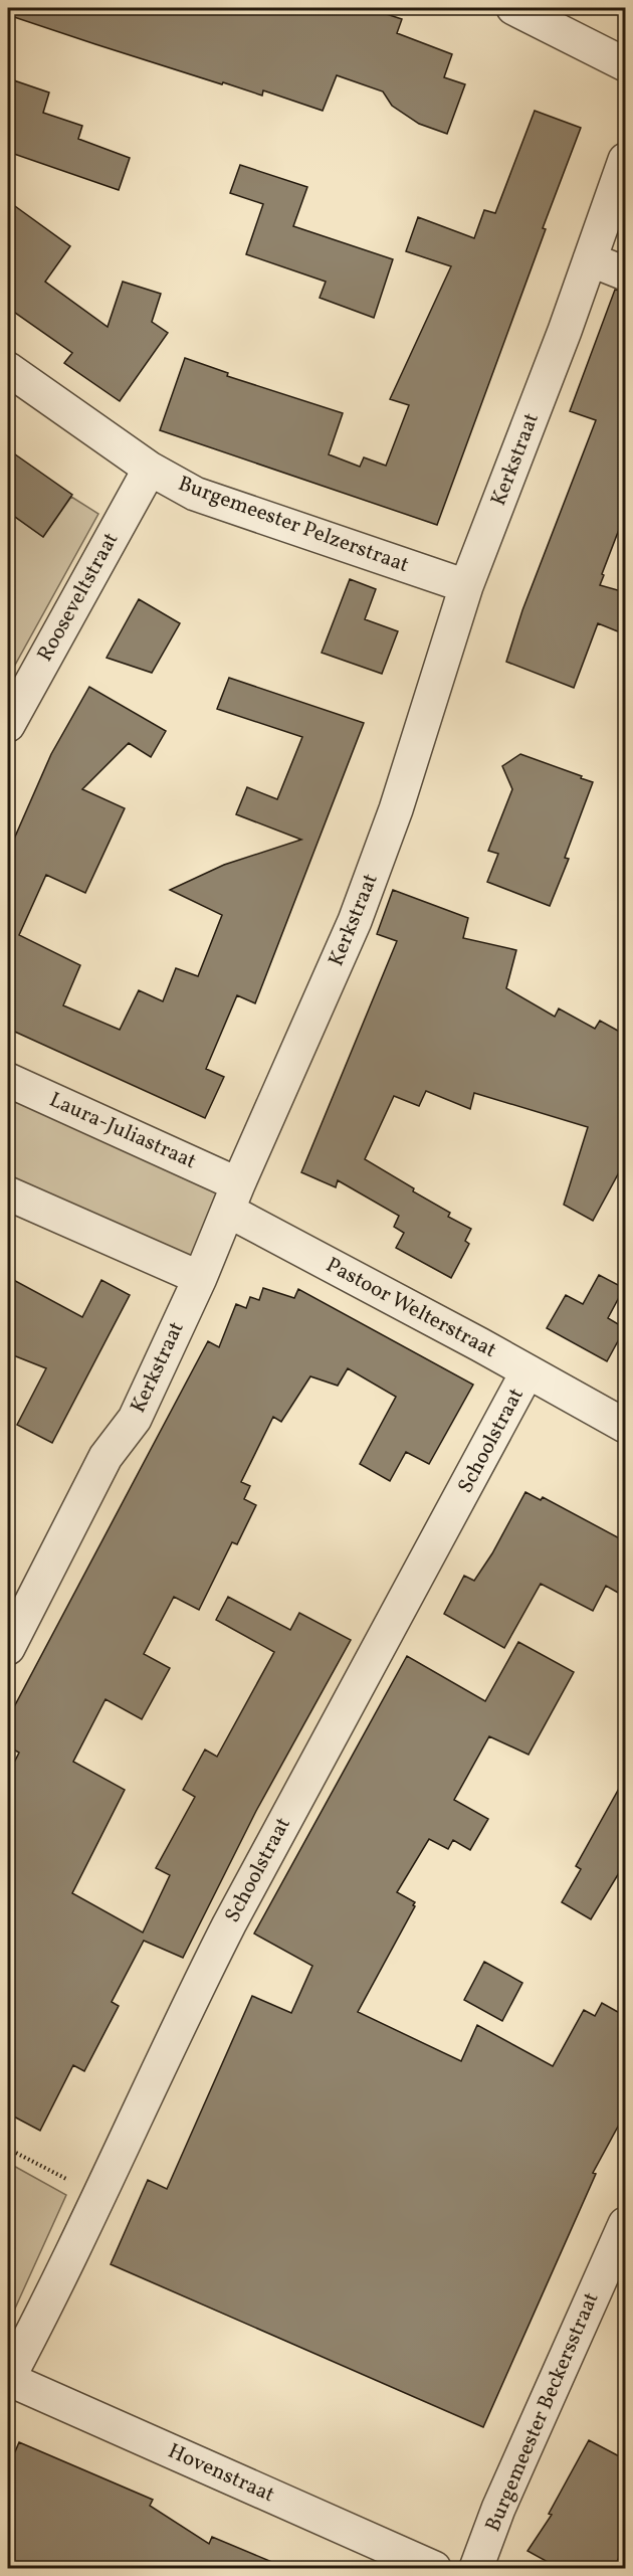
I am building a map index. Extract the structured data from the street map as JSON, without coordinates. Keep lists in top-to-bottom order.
{
  "streets": {
    "street": [
      "Kerkstraat",
      "Burgemeester Pelzerstraat",
      "Rooseveltstraat",
      "Laura-Juliastraat",
      "Pastoor Welterstraat",
      "Schoolstraat",
      "Burgemeester Beckersstraat",
      "Hovenstraat"
    ]
  },
  "crossings": [
    ["Kerkstraat", "Burgemeester Pelzerstraat"],
    ["Kerkstraat", "Laura-Juliastraat"],
    ["Kerkstraat", "Pastoor Welterstraat"],
    ["Burgemeester Pelzerstraat", "Rooseveltstraat"],
    ["Laura-Juliastraat", "Pastoor Welterstraat"],
    ["Pastoor Welterstraat", "Schoolstraat"],
    ["Schoolstraat", "Hovenstraat"]
  ]
}
